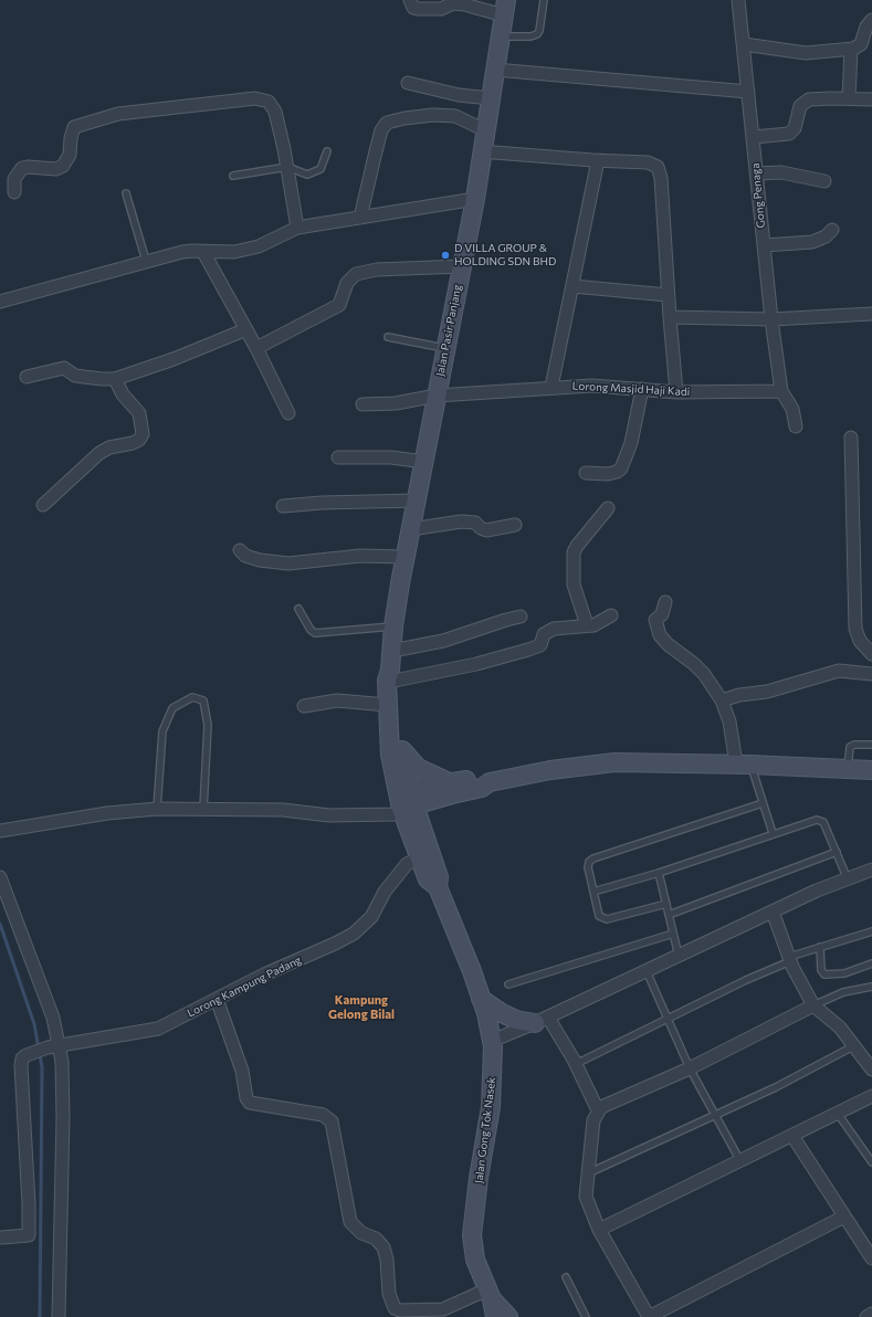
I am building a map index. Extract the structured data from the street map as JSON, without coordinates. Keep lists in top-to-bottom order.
{
  "streets": {
    "main road": ["Jalan Pasir Panjang", "Jalan Gong Tok Nasek"],
    "street": ["Gong Penaga", "Lorong Masjid Haji Kadi", "Lorong Kampung Padang"]
  },
  "crossings": [
    ["Gong Penaga", "Lorong Masjid Haji Kadi"],
    ["Jalan Pasir Panjang", "Lorong Masjid Haji Kadi"],
    ["Jalan Pasir Panjang", "Jalan Gong Tok Nasek"],
    ["Lorong Kampung Padang", "Jalan Gong Tok Nasek"]
  ],
  "districts": ["Kampung Gelong Bilal"],
  "places": ["D VILLA GROUP & HOLDING SDN BHD"]
}
